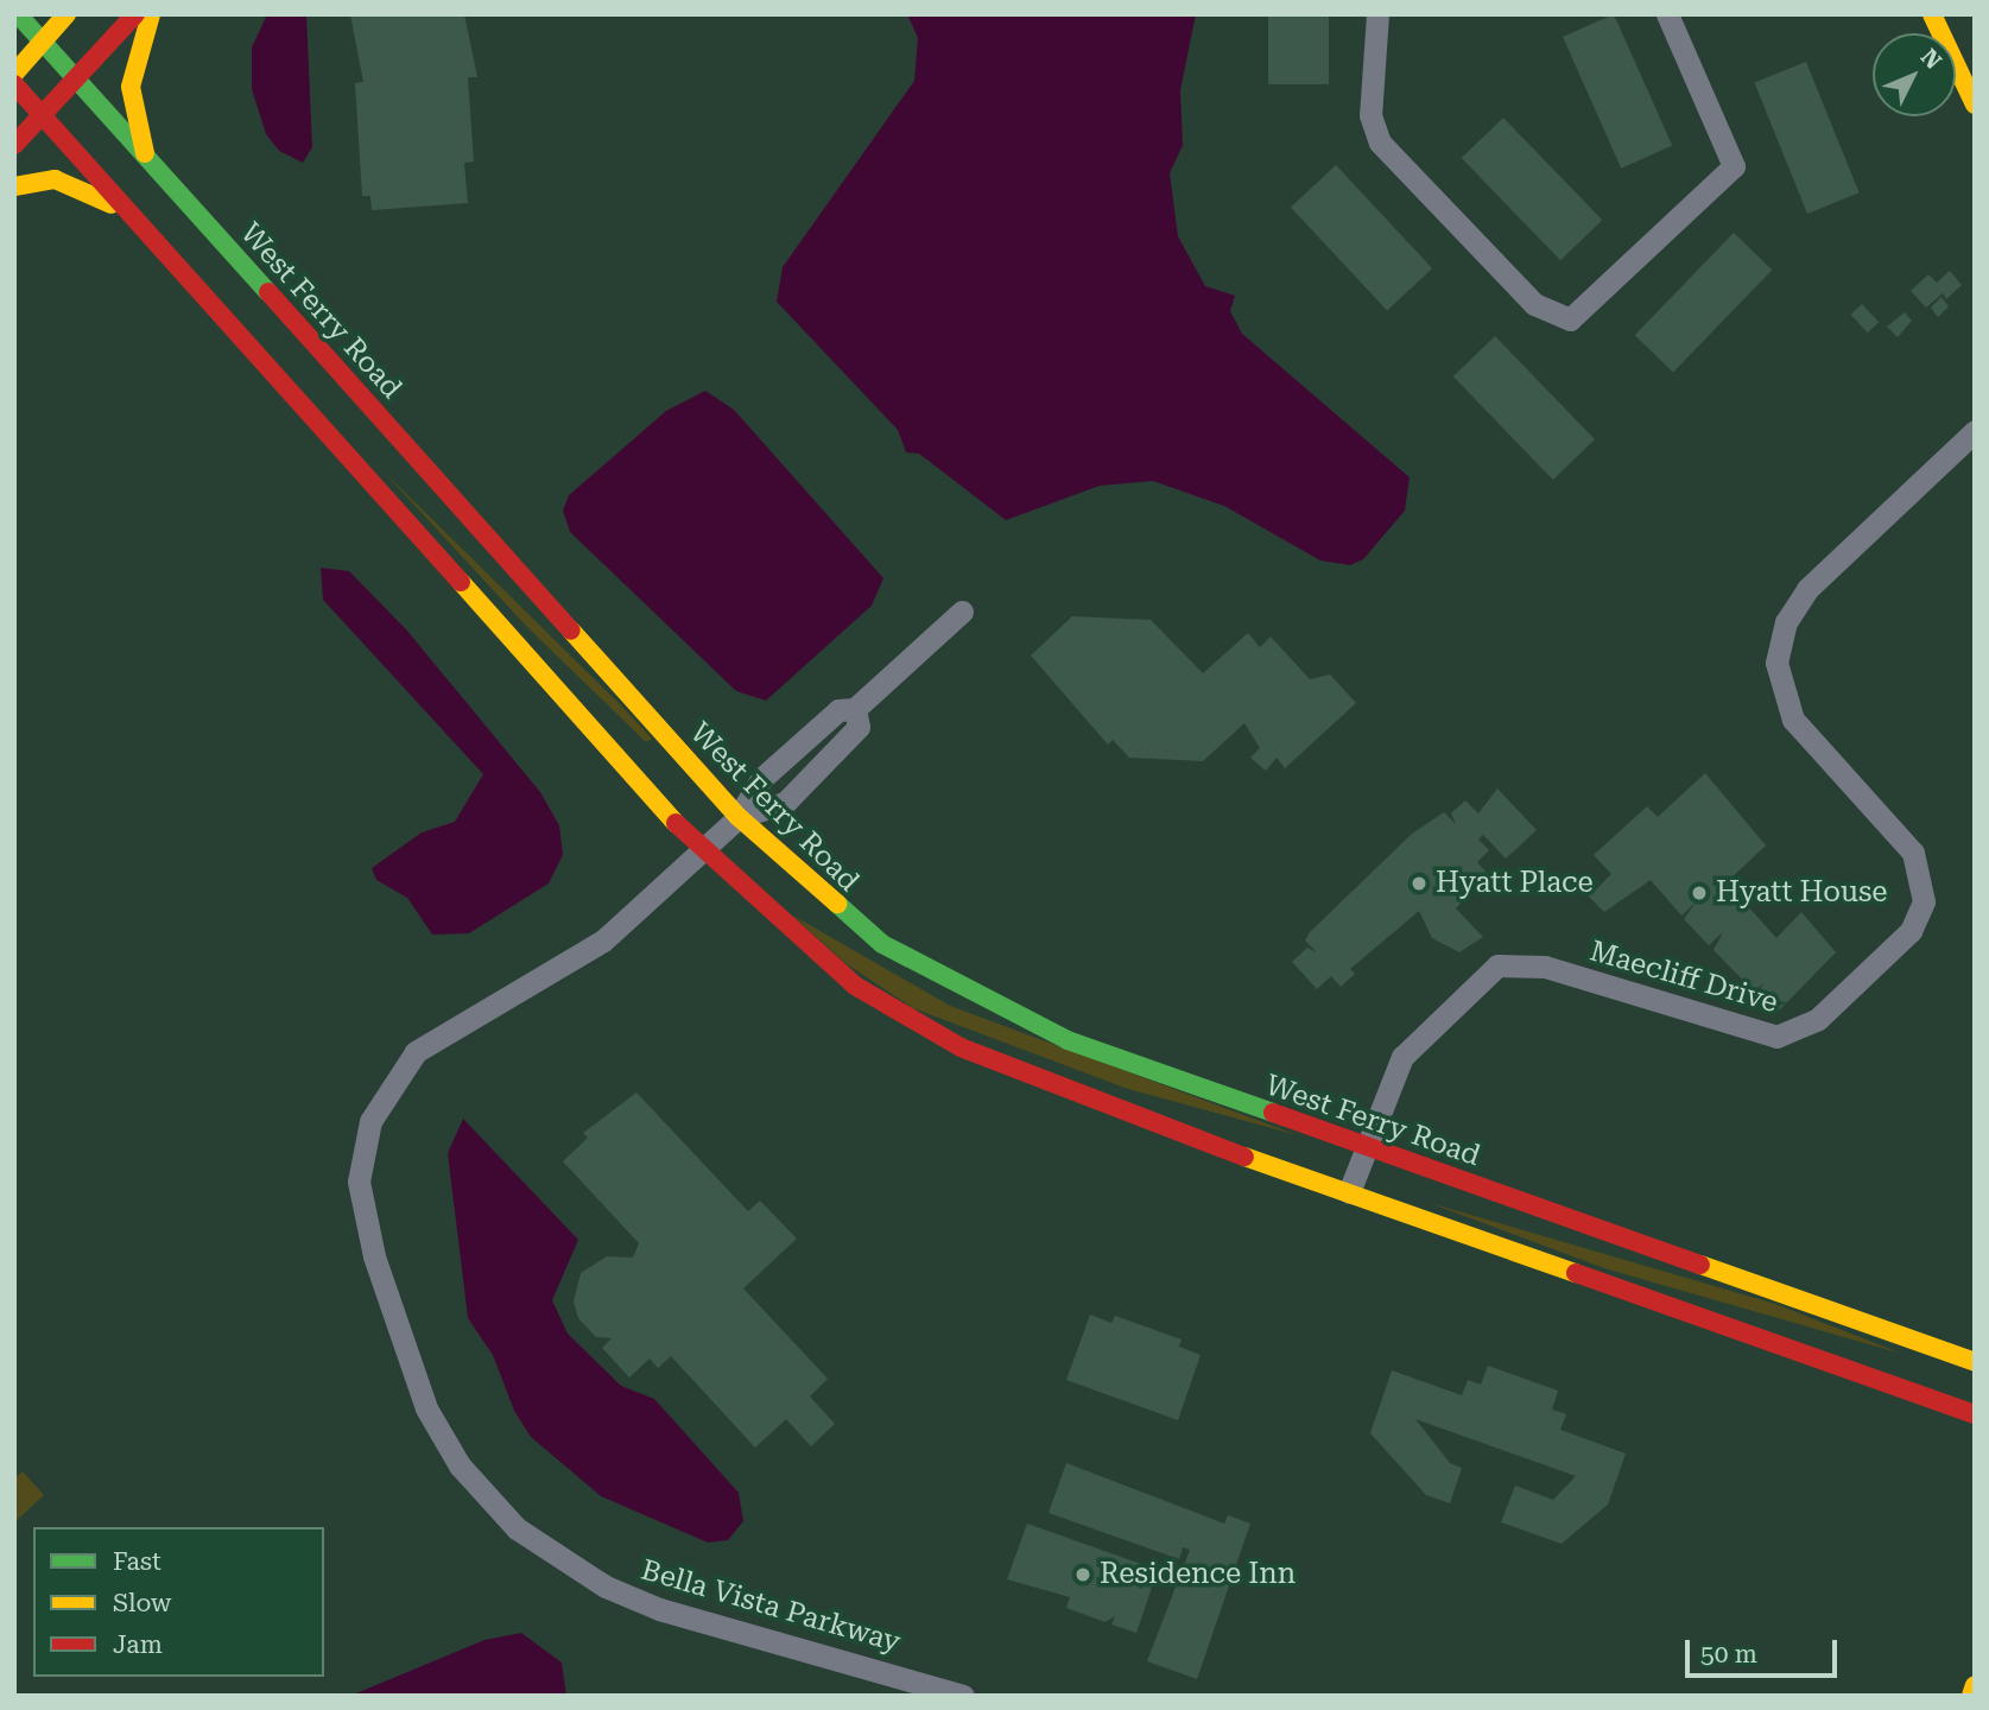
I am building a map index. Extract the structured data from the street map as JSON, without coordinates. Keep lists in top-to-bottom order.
{
  "streets": {
    "main road": ["West Ferry Road"],
    "street": ["Maecliff Drive", "Bella Vista Parkway"]
  },
  "crossings": [
    ["West Ferry Road", "Maecliff Drive"],
    ["West Ferry Road", "Bella Vista Parkway"]
  ],
  "places": ["Hyatt Place", "Hyatt House", "Residence Inn"],
  "legend": ["Fast", "Slow", "Jam"],
  "scale_bar": "50 m",
  "north": "top right"
}
